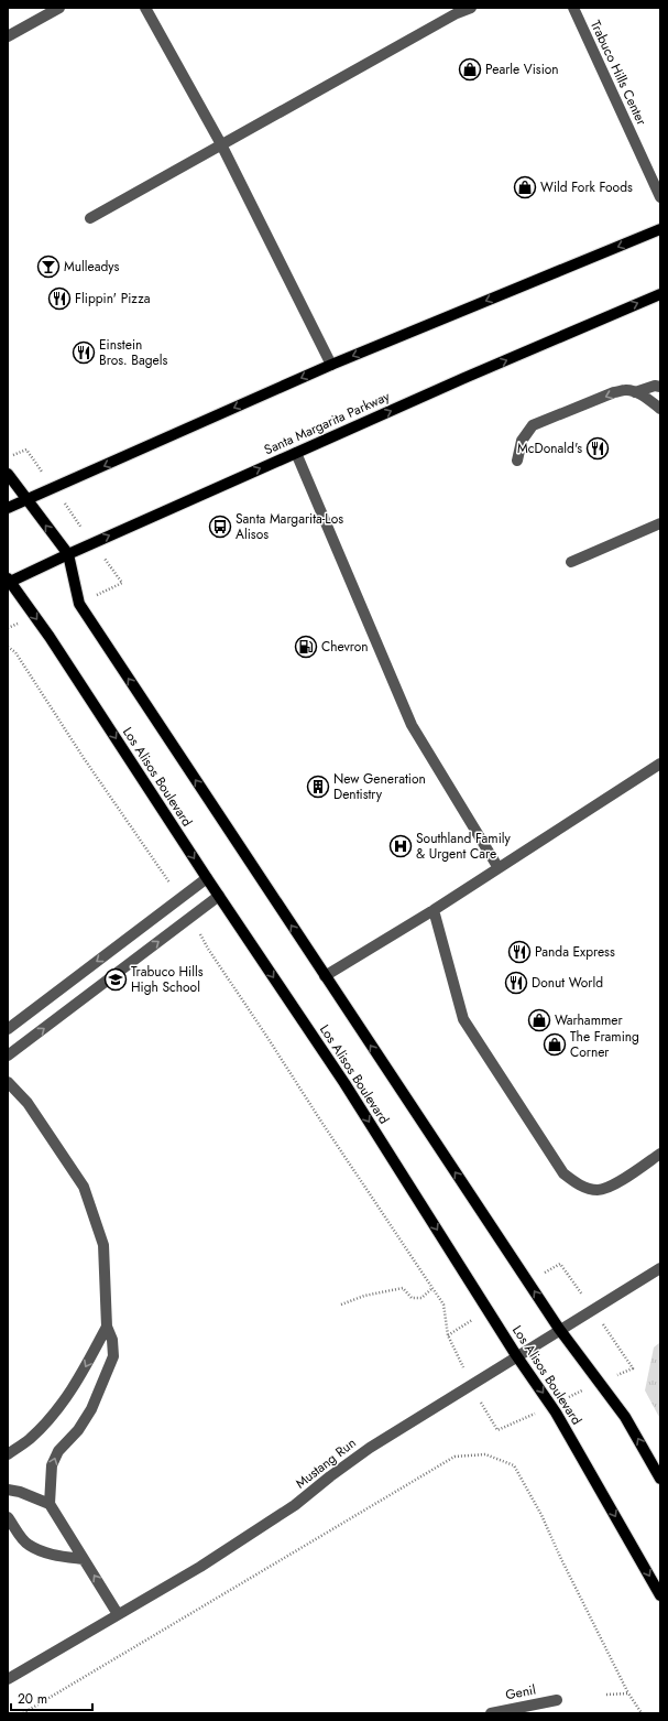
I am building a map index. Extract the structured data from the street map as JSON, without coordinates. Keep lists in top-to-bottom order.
{
  "streets": {
    "main road": ["Santa Margarita Parkway", "Los Alisos Boulevard"],
    "street": ["Trabuco Hills Center", "Mustang Run", "Genil"]
  },
  "crossings": [
    ["Santa Margarita Parkway", "Los Alisos Boulevard"],
    ["Los Alisos Boulevard", "Mustang Run"]
  ],
  "places": {
    "shop": [
      "Pearle Vision",
      "Wild Fork Foods",
      "Warhammer",
      "The Framing Corner"
    ],
    "bar": ["Mulleadys"],
    "restaurant": [
      "Flippin' Pizza",
      "Einstein Bros. Bagels",
      "McDonald's",
      "Panda Express",
      "Donut World"
    ],
    "bus stop": ["Santa Margarita-Los Alisos"],
    "fuel station": ["Chevron"],
    "building": ["New Generation Dentistry"],
    "hospital": ["Southland Family & Urgent Care"],
    "school or university": ["Trabuco Hills High School"]
  },
  "scale_bar": "20 m"
}
